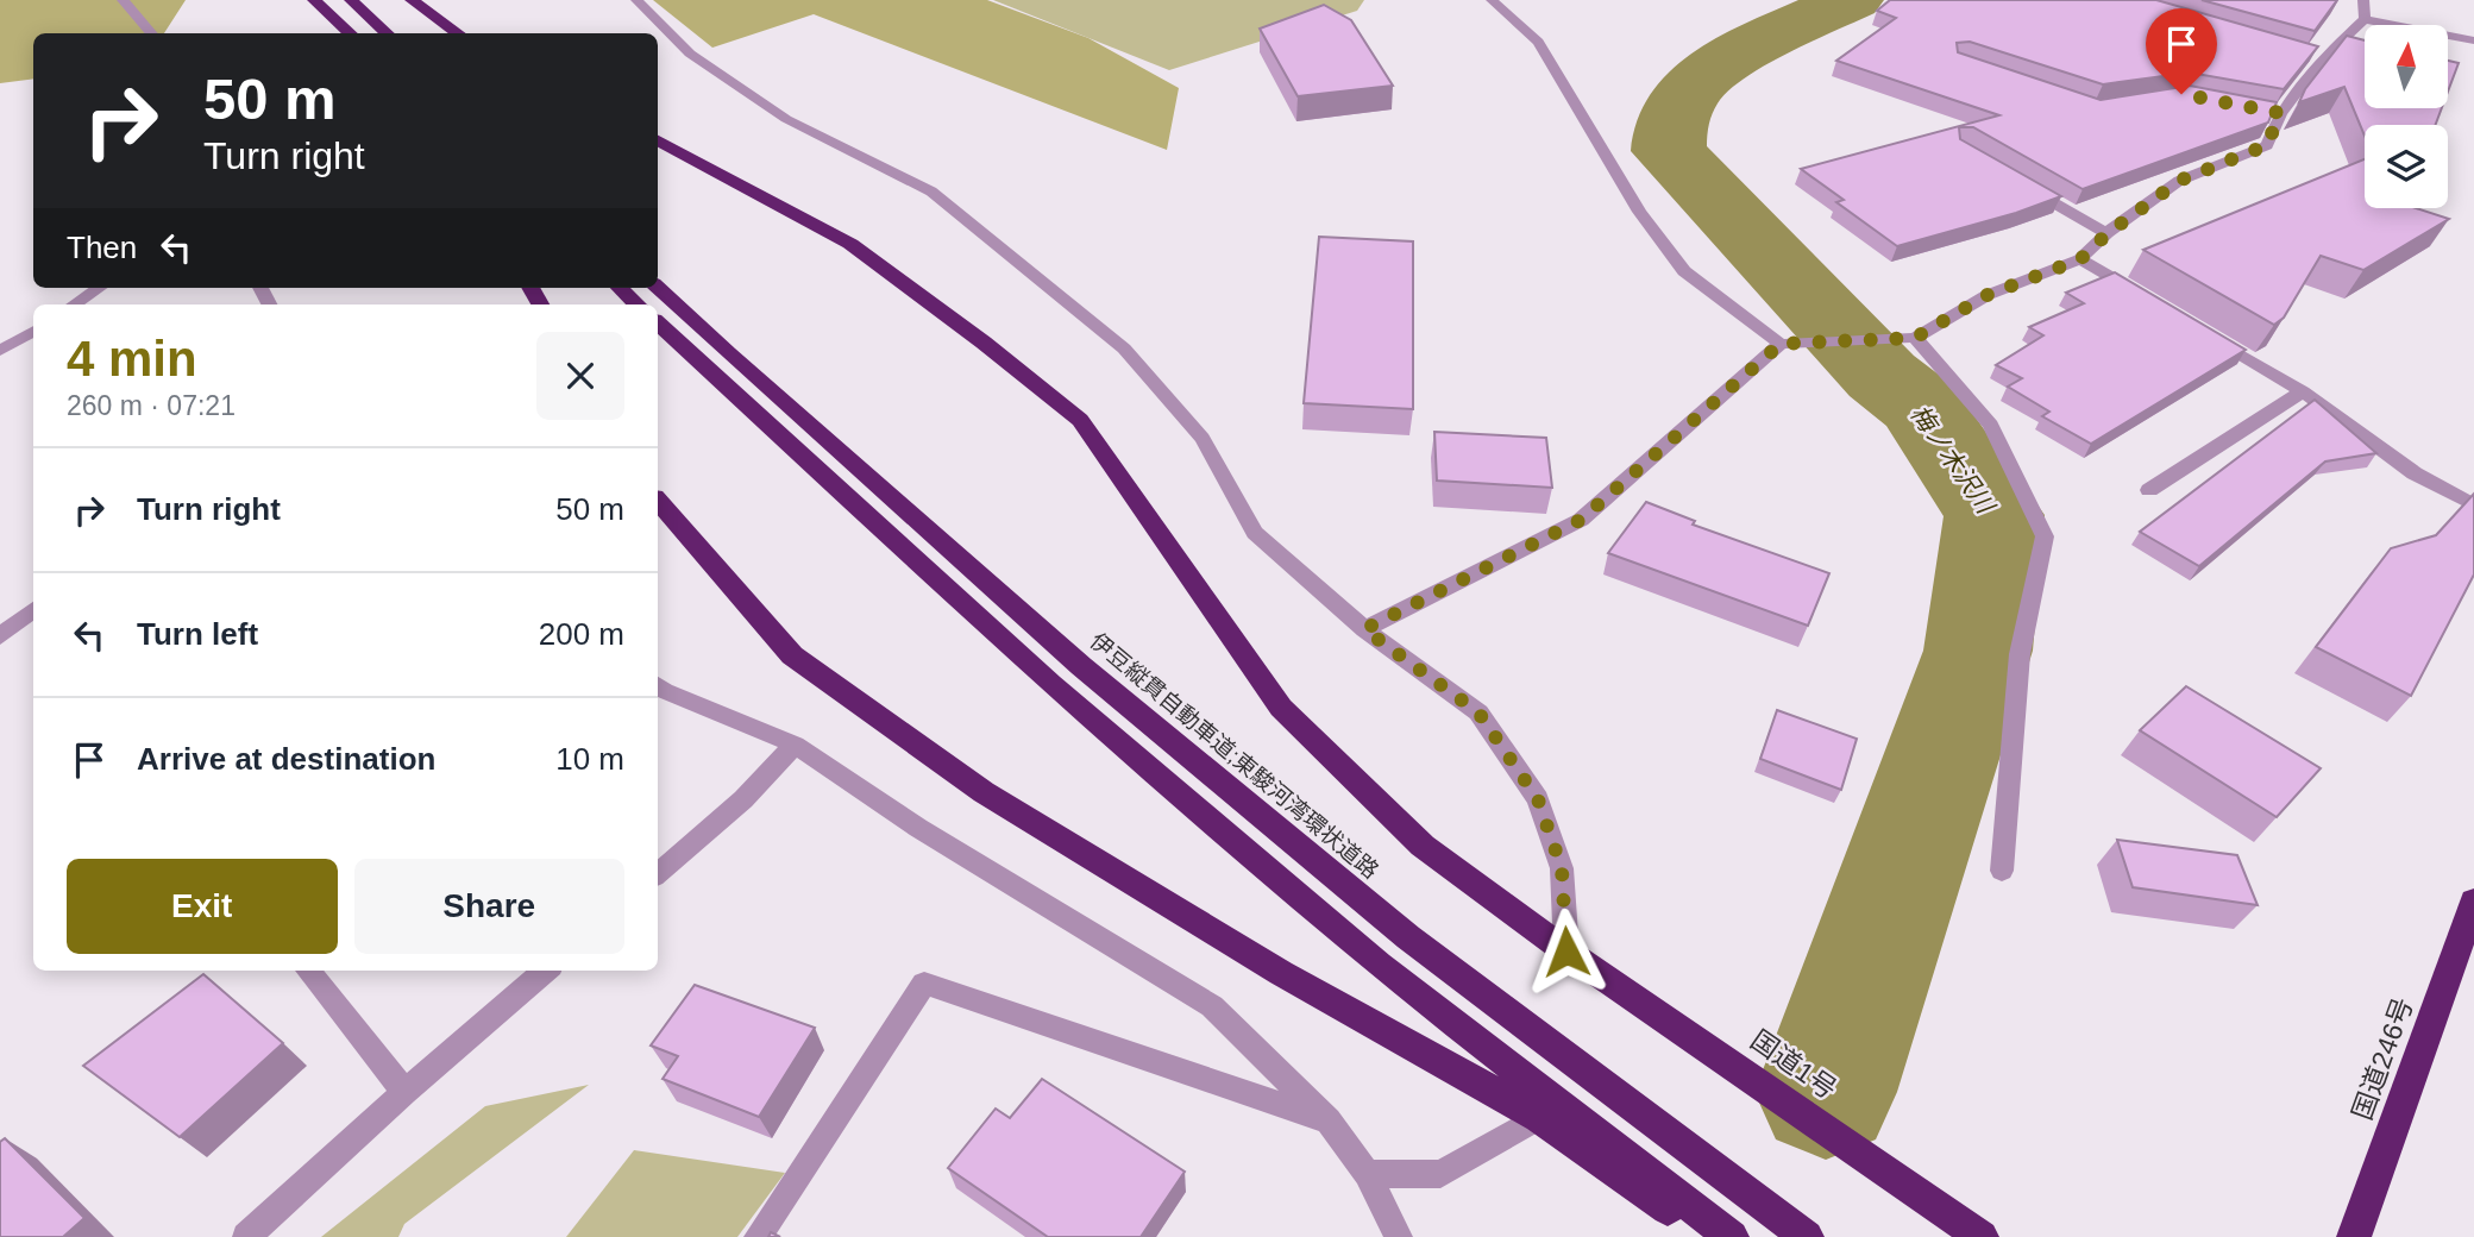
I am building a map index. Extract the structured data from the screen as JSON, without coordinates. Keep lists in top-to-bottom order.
{
  "streets": {
    "highway": ["伊豆縦貫自動車道;東駿河湾環状道路", "国道246号", "国道1号"]
  },
  "water": ["梅ノ木沢川"],
  "north": "top",
  "page": {
    "turn": ["50 m", "Turn right"],
    "then": "Then",
    "heading": ["4 min", "260 m · 07:21"],
    "list": [
      {
        "name": "Turn right",
        "value": "50 m"
      },
      {
        "name": "Turn left",
        "value": "200 m"
      },
      {
        "name": "Arrive at destination",
        "value": "10 m"
      }
    ],
    "buttons": ["Exit", "Share"]
  }
}
